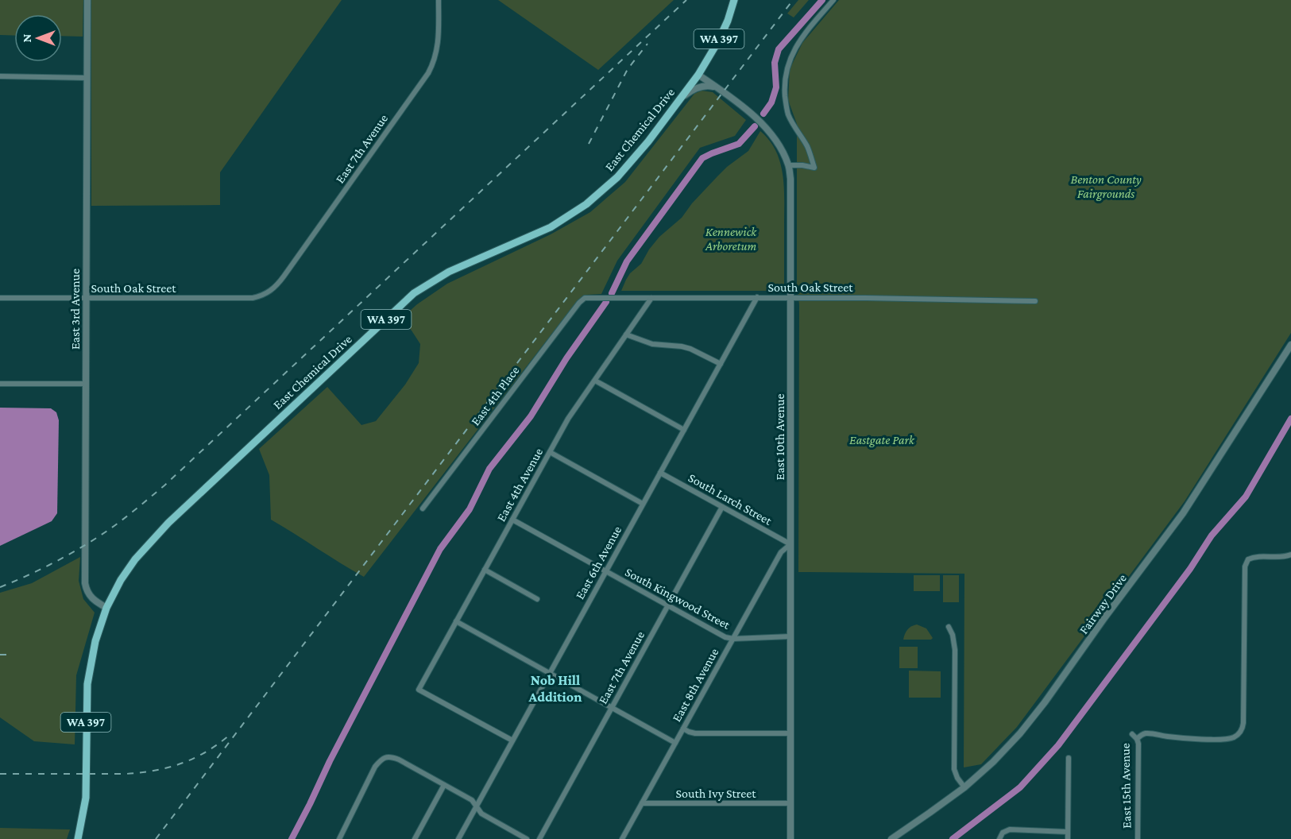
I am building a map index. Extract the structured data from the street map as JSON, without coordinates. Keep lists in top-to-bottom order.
{
  "streets": {
    "main road": ["WA 397", "East Chemical Drive"],
    "street": [
      "East 7th Avenue",
      "South Oak Street",
      "East 3rd Avenue",
      "East 4th Place",
      "East 10th Avenue",
      "East 4th Avenue",
      "South Larch Street",
      "East 6th Avenue",
      "South Kingwood Street",
      "Fairway Drive",
      "East 8th Avenue",
      "East 15th Avenue",
      "South Ivy Street"
    ]
  },
  "crossings": [
    ["East Chemical Drive", "East 3rd Avenue"],
    ["East Chemical Drive", "East 10th Avenue"],
    ["East 7th Avenue", "South Oak Street"],
    ["East 7th Avenue", "South Larch Street"],
    ["East 7th Avenue", "South Kingwood Street"],
    ["South Oak Street", "East 3rd Avenue"],
    ["South Oak Street", "East 4th Place"],
    ["South Oak Street", "East 10th Avenue"],
    ["South Oak Street", "East 4th Avenue"],
    ["South Oak Street", "East 6th Avenue"],
    ["East 10th Avenue", "South Larch Street"],
    ["East 10th Avenue", "South Kingwood Street"],
    ["East 10th Avenue", "East 8th Avenue"],
    ["East 10th Avenue", "South Ivy Street"],
    ["East 4th Avenue", "East 6th Avenue"],
    ["East 4th Avenue", "South Kingwood Street"],
    ["South Larch Street", "East 6th Avenue"],
    ["South Larch Street", "East 8th Avenue"],
    ["East 6th Avenue", "South Kingwood Street"],
    ["South Kingwood Street", "East 8th Avenue"],
    ["East 8th Avenue", "South Ivy Street"]
  ],
  "districts": ["Nob Hill Addition"],
  "parks": ["Benton County Fairgrounds", "Kennewick Arboretum", "Eastgate Park"],
  "north": "left"
}
